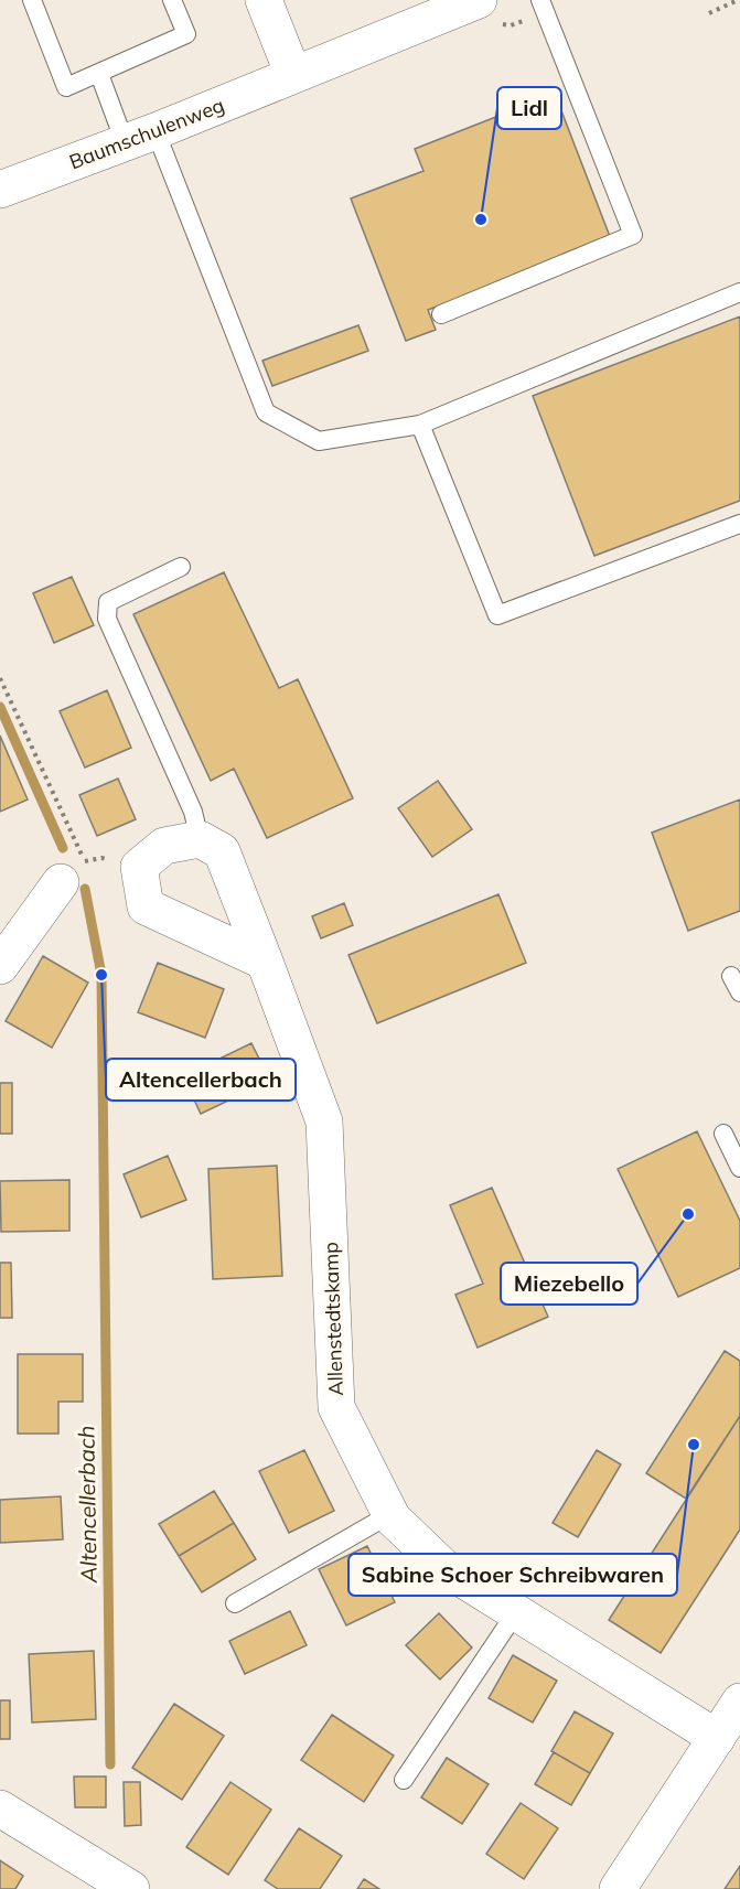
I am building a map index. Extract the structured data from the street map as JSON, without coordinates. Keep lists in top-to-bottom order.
{
  "streets": {
    "street": ["Baumschulenweg", "Allenstedtskamp"]
  },
  "water": ["Altencellerbach"],
  "places": [
    "Lidl",
    "Altencellerbach",
    "Miezebello",
    "Sabine Schoer Schreibwaren"
  ]
}
